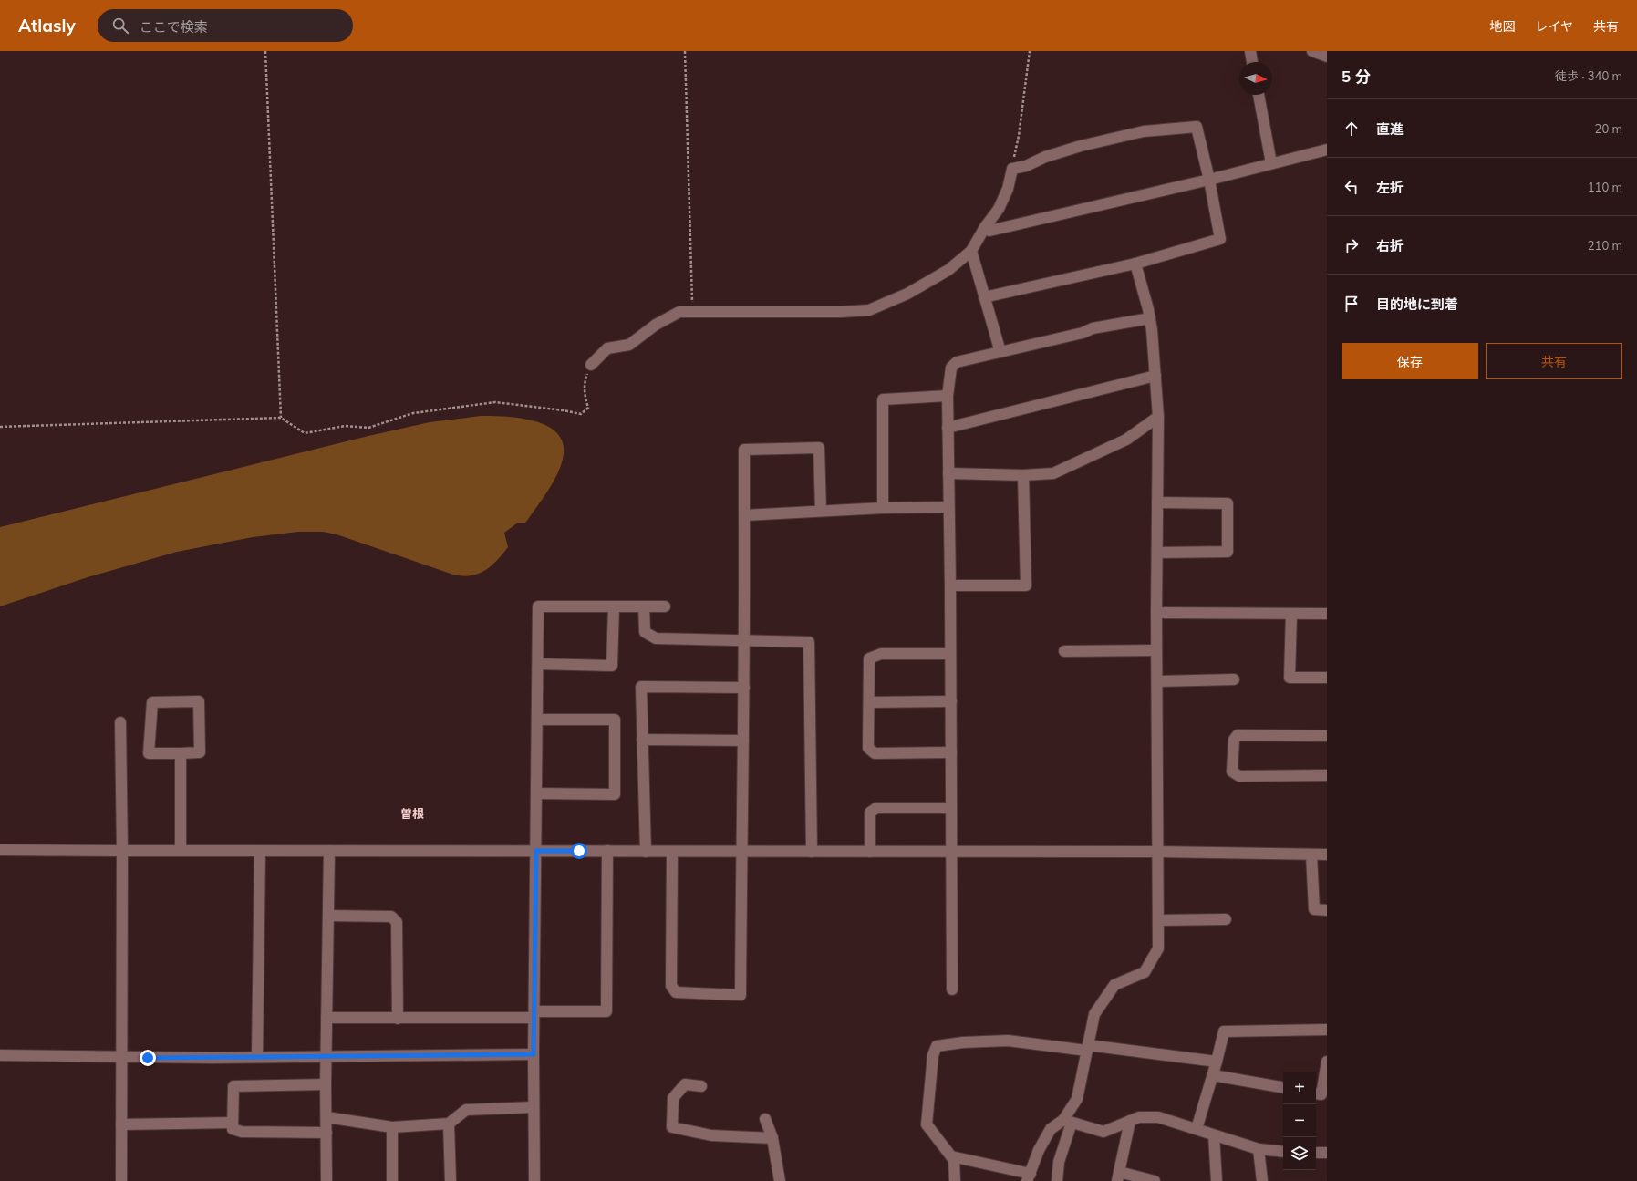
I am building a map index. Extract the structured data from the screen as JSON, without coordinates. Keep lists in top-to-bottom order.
{
  "districts": ["曽根"],
  "north": "right",
  "page": {
    "header": "Atlasly",
    "search": "ここで検索",
    "nav": ["地図", "レイヤ", "共有"],
    "heading": ["5 分", "徒歩 · 340 m"],
    "list": [
      ["直進", "20 m"],
      ["左折", "110 m"],
      ["右折", "210 m"],
      "目的地に到着"
    ],
    "buttons": ["保存", "共有"],
    "map_buttons": ["+", "−"]
  }
}
